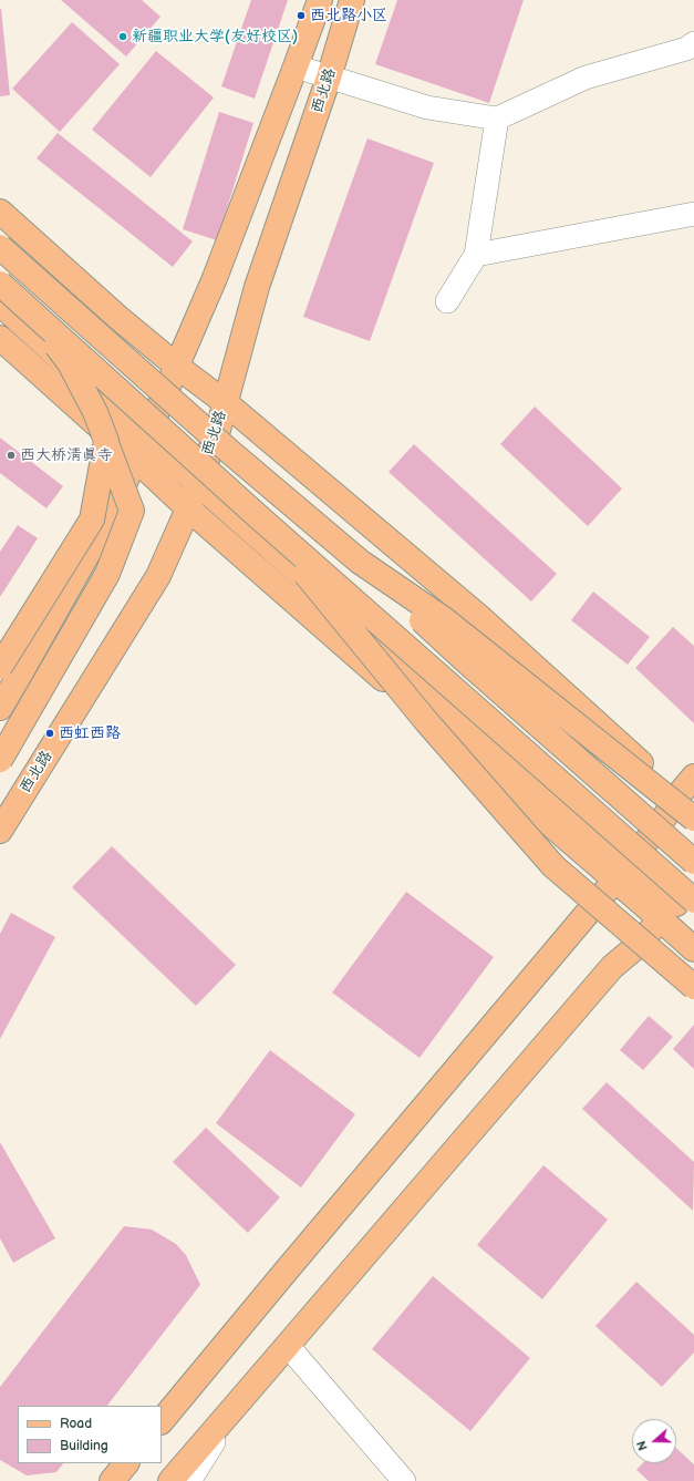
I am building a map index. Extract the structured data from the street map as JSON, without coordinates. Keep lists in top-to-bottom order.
{
  "streets": {
    "main road": ["西北路"]
  },
  "places": [
    "西北路小区",
    "新疆职业大学(友好校区)",
    "西大桥清真寺",
    "西虹西路"
  ],
  "legend": ["Road", "Building"],
  "north": "left"
}
